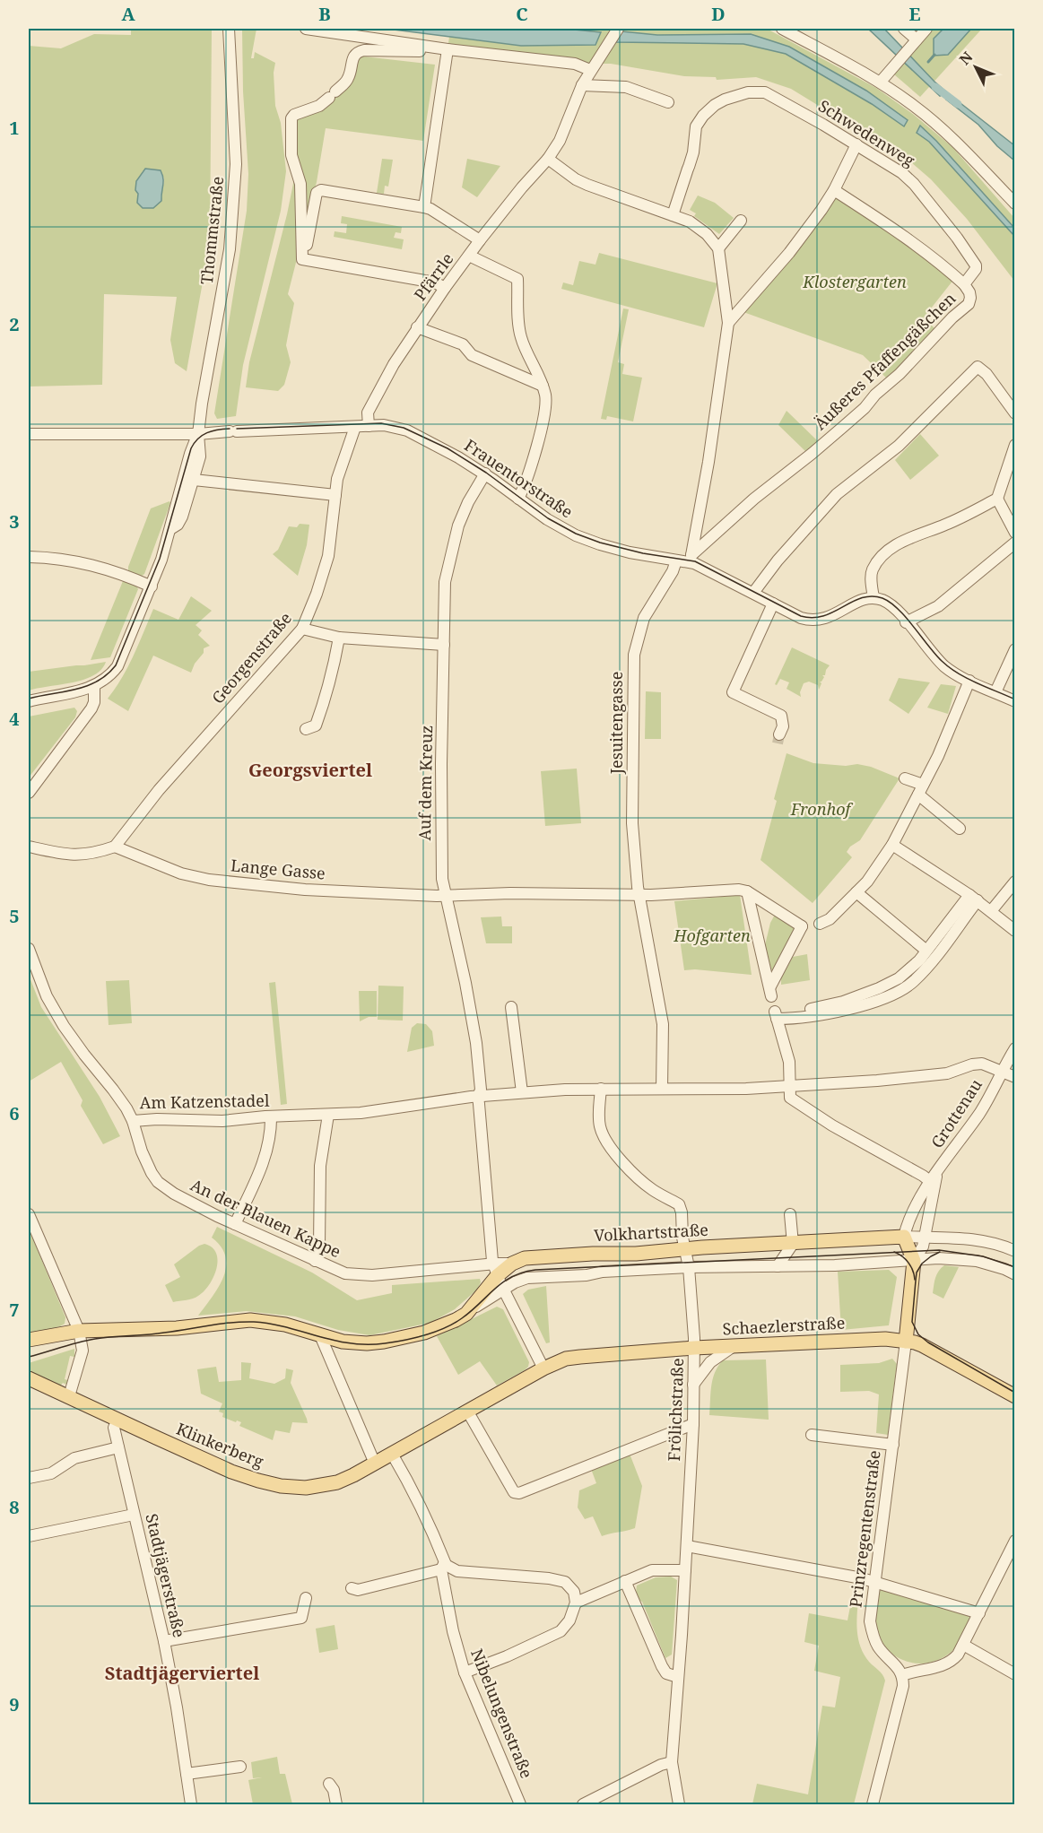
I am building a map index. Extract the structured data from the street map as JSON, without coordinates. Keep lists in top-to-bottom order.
{
  "streets": {
    "main road": ["Volkhartstraße", "Schaezlerstraße", "Klinkerberg"],
    "street": [
      "Schwedenweg",
      "Thommstraße",
      "Pfärrle",
      "Äußeres Pfaffengäßchen",
      "Frauentorstraße",
      "Georgenstraße",
      "Jesuitengasse",
      "Auf dem Kreuz",
      "Lange Gasse",
      "Am Katzenstadel",
      "Grottenau",
      "An der Blauen Kappe",
      "Frölichstraße",
      "Prinzregentenstraße",
      "Stadtjägerstraße",
      "Nibelungenstraße"
    ]
  },
  "crossings": [
    ["Schwedenweg", "Äußeres Pfaffengäßchen"],
    ["Thommstraße", "Frauentorstraße"],
    ["Pfärrle", "Frauentorstraße"],
    ["Äußeres Pfaffengäßchen", "Frauentorstraße"],
    ["Frauentorstraße", "Georgenstraße"],
    ["Frauentorstraße", "Jesuitengasse"],
    ["Frauentorstraße", "Auf dem Kreuz"],
    ["Georgenstraße", "Lange Gasse"],
    ["Jesuitengasse", "Lange Gasse"],
    ["Jesuitengasse", "Am Katzenstadel"],
    ["Auf dem Kreuz", "Lange Gasse"],
    ["Auf dem Kreuz", "Am Katzenstadel"],
    ["Auf dem Kreuz", "An der Blauen Kappe"],
    ["Auf dem Kreuz", "Volkhartstraße"],
    ["Am Katzenstadel", "Grottenau"],
    ["Am Katzenstadel", "An der Blauen Kappe"],
    ["Am Katzenstadel", "Frölichstraße"],
    ["Grottenau", "Volkhartstraße"],
    ["An der Blauen Kappe", "Volkhartstraße"],
    ["Volkhartstraße", "Frölichstraße"],
    ["Schaezlerstraße", "Frölichstraße"],
    ["Schaezlerstraße", "Klinkerberg"],
    ["Schaezlerstraße", "Prinzregentenstraße"],
    ["Klinkerberg", "Stadtjägerstraße"],
    ["Klinkerberg", "Nibelungenstraße"]
  ],
  "districts": ["Georgsviertel", "Stadtjägerviertel"],
  "parks": ["Klostergarten", "Fronhof", "Hofgarten"],
  "north": "top left",
  "grid": {
    "columns": [
      "A",
      "B",
      "C",
      "D",
      "E"
    ],
    "rows": [
      "1",
      "2",
      "3",
      "4",
      "5",
      "6",
      "7",
      "8",
      "9"
    ]
  }
}
